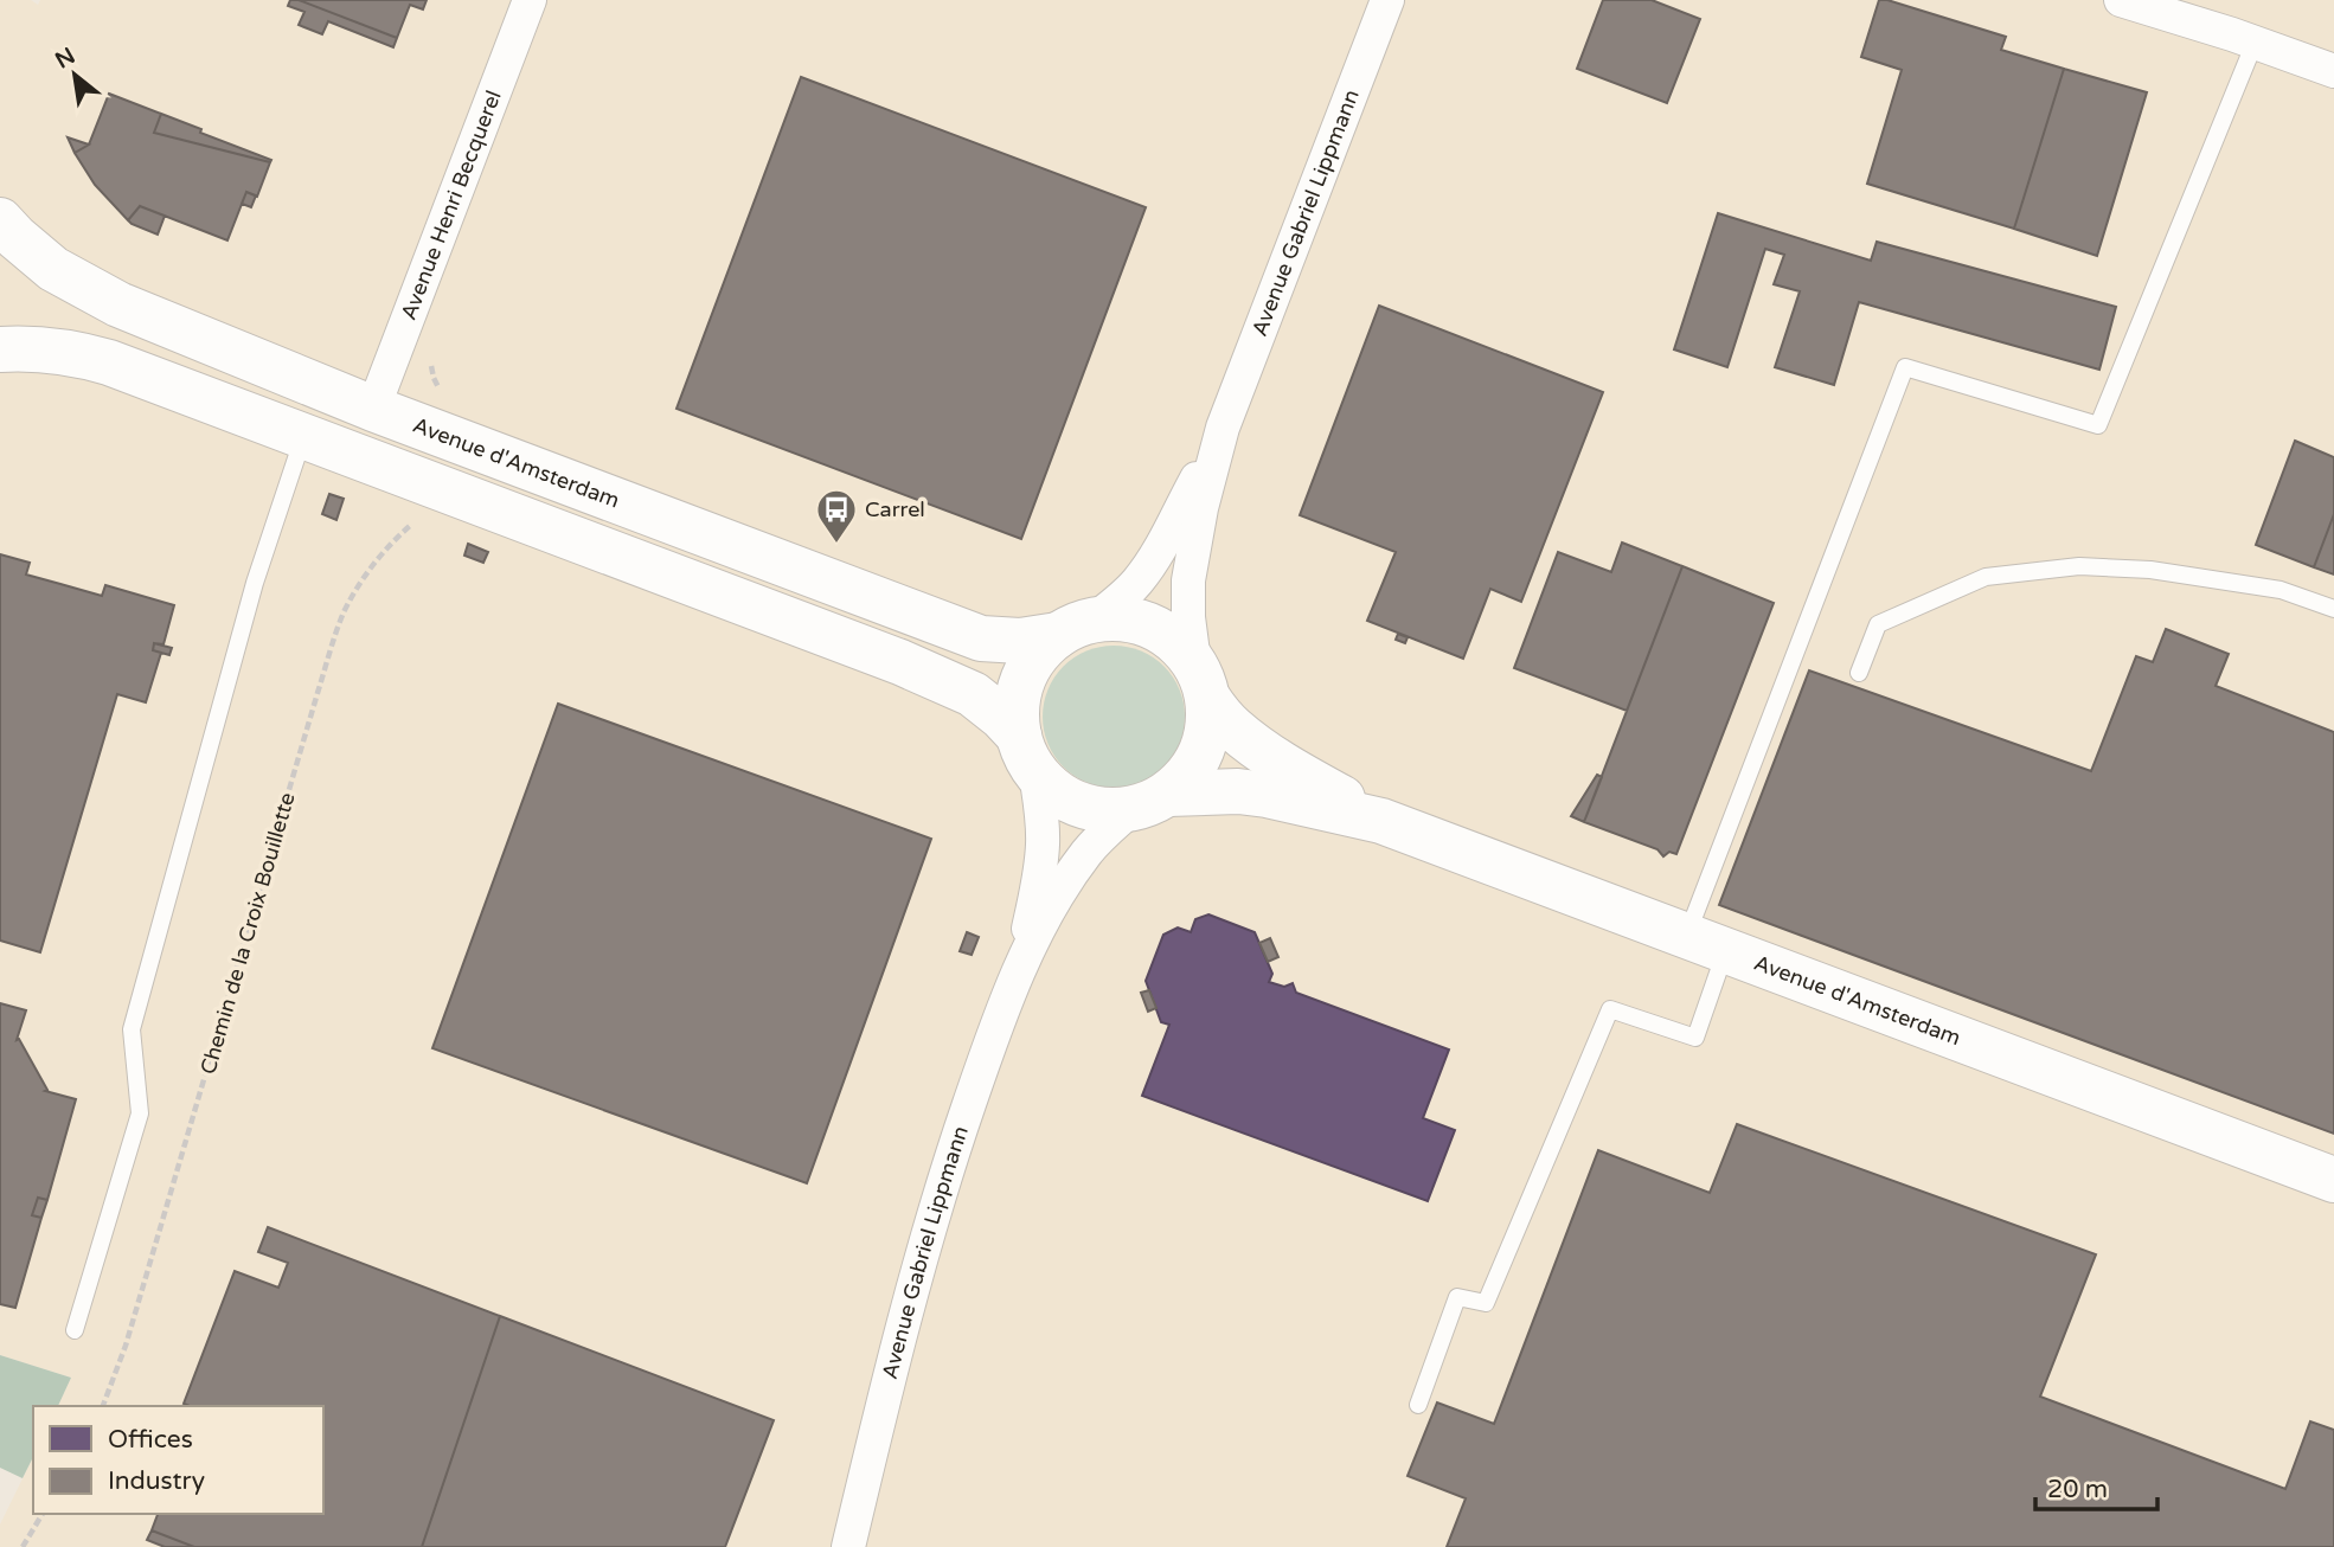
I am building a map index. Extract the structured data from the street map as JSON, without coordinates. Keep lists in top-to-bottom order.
{
  "streets": {
    "street": ["Avenue Henri Becquerel", "Avenue Gabriel Lippmann", "Avenue d'Amsterdam"],
    "path": ["Chemin de la Croix Bouillette"]
  },
  "crossings": [
    ["Avenue Henri Becquerel", "Avenue d'Amsterdam"],
    ["Avenue Gabriel Lippmann", "Avenue d'Amsterdam"]
  ],
  "places": {
    "bus stop": ["Carrel"]
  },
  "legend": ["Offices", "Industry"],
  "scale_bar": "20 m",
  "north": "top left"
}
